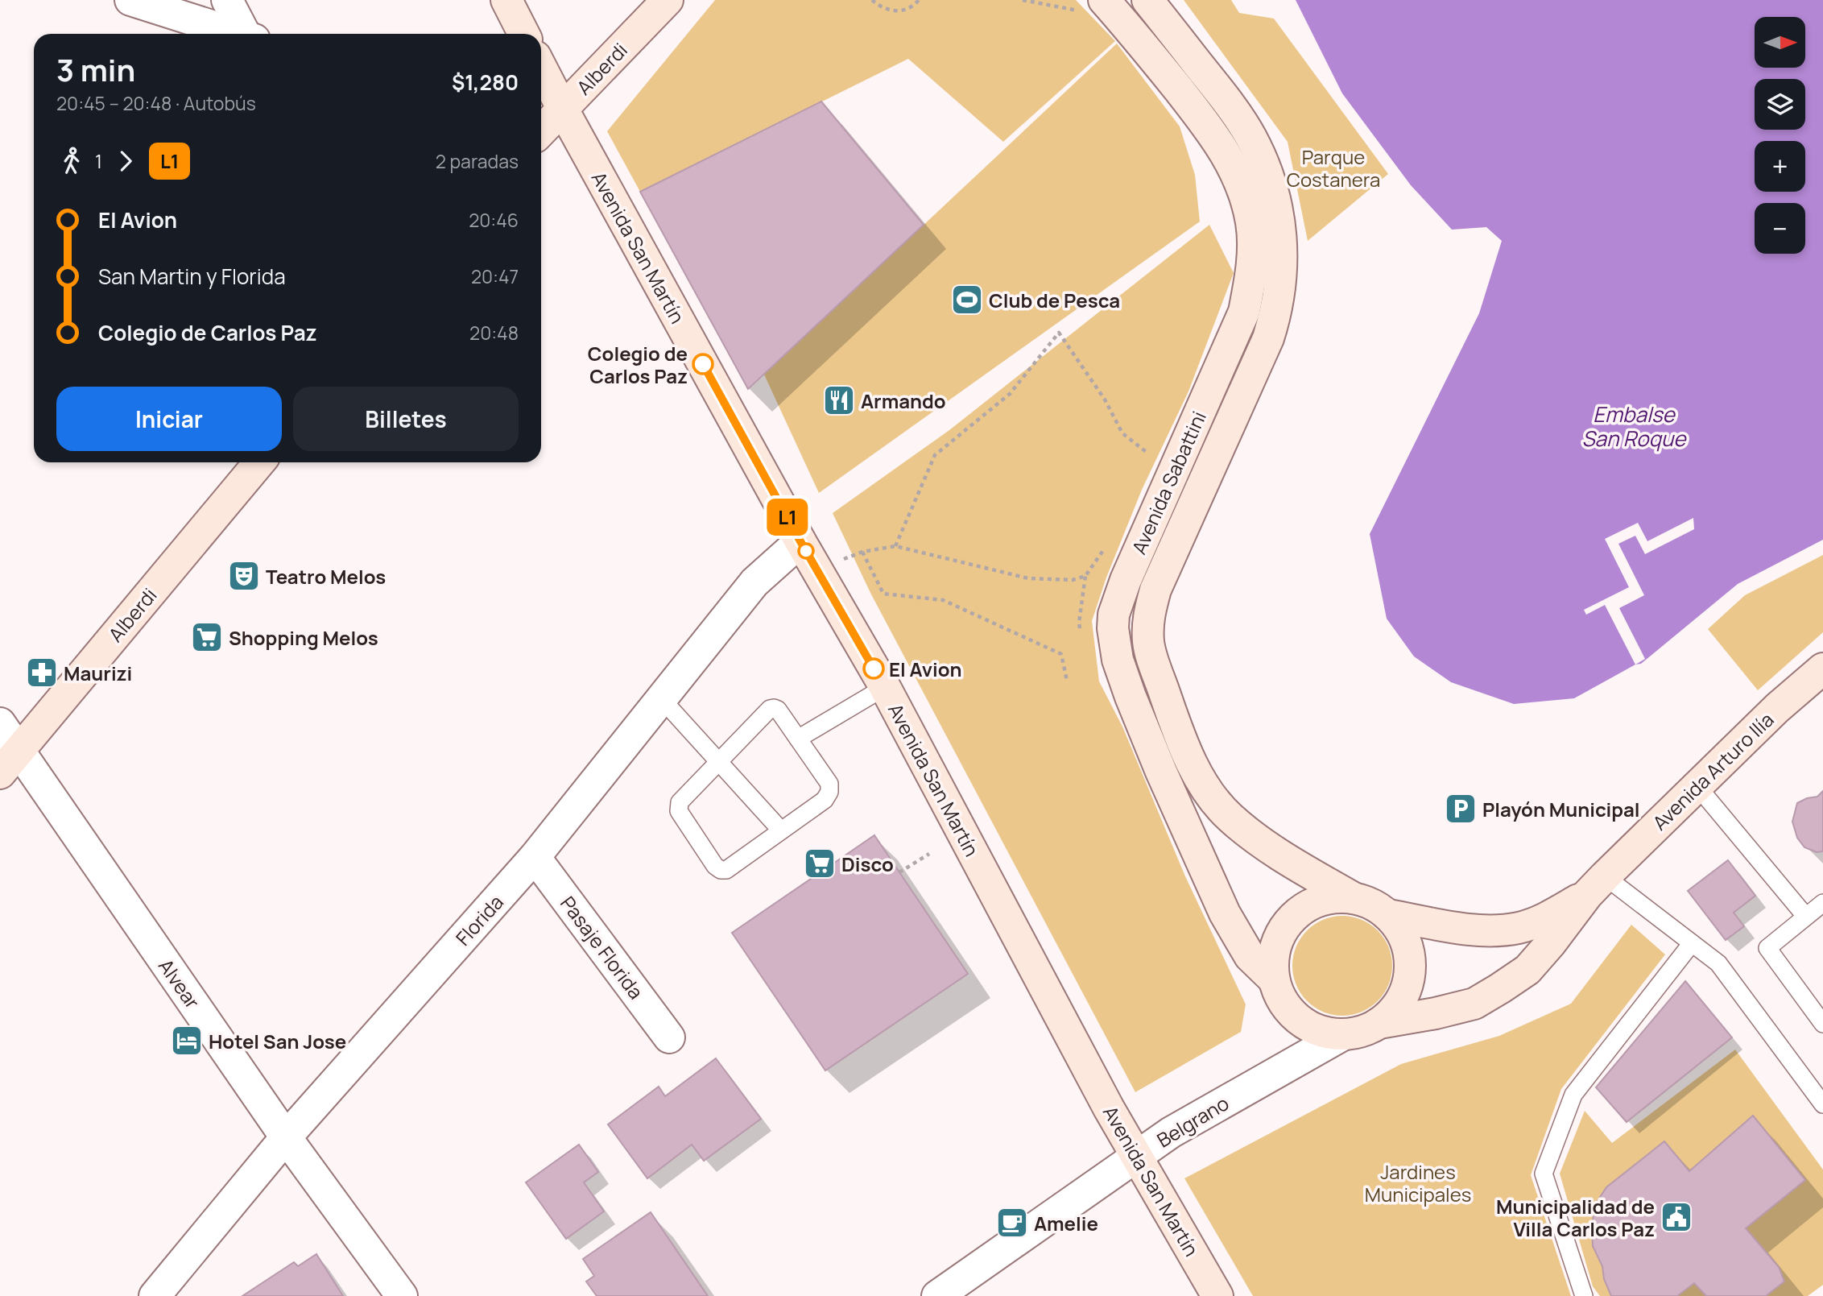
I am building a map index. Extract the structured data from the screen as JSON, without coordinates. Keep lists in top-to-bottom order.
{
  "streets": {
    "main road": [
      "Alberdi",
      "Avenida San Martín",
      "Avenida Sabattini",
      "Avenida Arturo Ilía"
    ],
    "street": [
      "Florida",
      "Pasaje Florida",
      "Alvear",
      "Belgrano"
    ]
  },
  "crossings": [
    ["Alberdi", "Avenida San Martín"],
    ["Alberdi", "Alvear"],
    ["Avenida San Martín", "Florida"],
    ["Avenida San Martín", "Belgrano"],
    ["Avenida Sabattini", "Belgrano"],
    ["Florida", "Pasaje Florida"],
    ["Florida", "Alvear"]
  ],
  "water": ["Embalse San Roque"],
  "parks": ["Parque Costanera", "Jardines Municipales"],
  "places": {
    "sports": ["Club de Pesca"],
    "other": ["Colegio de Carlos Paz", "El Avion"],
    "restaurant": ["Armando"],
    "theatre": ["Teatro Melos"],
    "supermarket": ["Shopping Melos", "Disco"],
    "pharmacy": ["Maurizi"],
    "parking": ["Playón Municipal"],
    "hotel": ["Hotel San Jose"],
    "public building": ["Municipalidad de Villa Carlos Paz"],
    "cafe": ["Amelie"]
  },
  "lines": ["bus line L1"],
  "north": "right",
  "page": {
    "on_map": "L1",
    "map_buttons": ["+", "−"],
    "heading": ["3 min", "20:45 – 20:48 · Autobús", "$1,280"],
    "legs": ["1", "L1", "2 paradas"],
    "list": [
      {
        "name": "El Avion",
        "value": "20:46"
      },
      {
        "name": "San Martin y Florida",
        "value": "20:47"
      },
      {
        "name": "Colegio de Carlos Paz",
        "value": "20:48"
      }
    ],
    "buttons": ["Iniciar", "Billetes"]
  }
}
